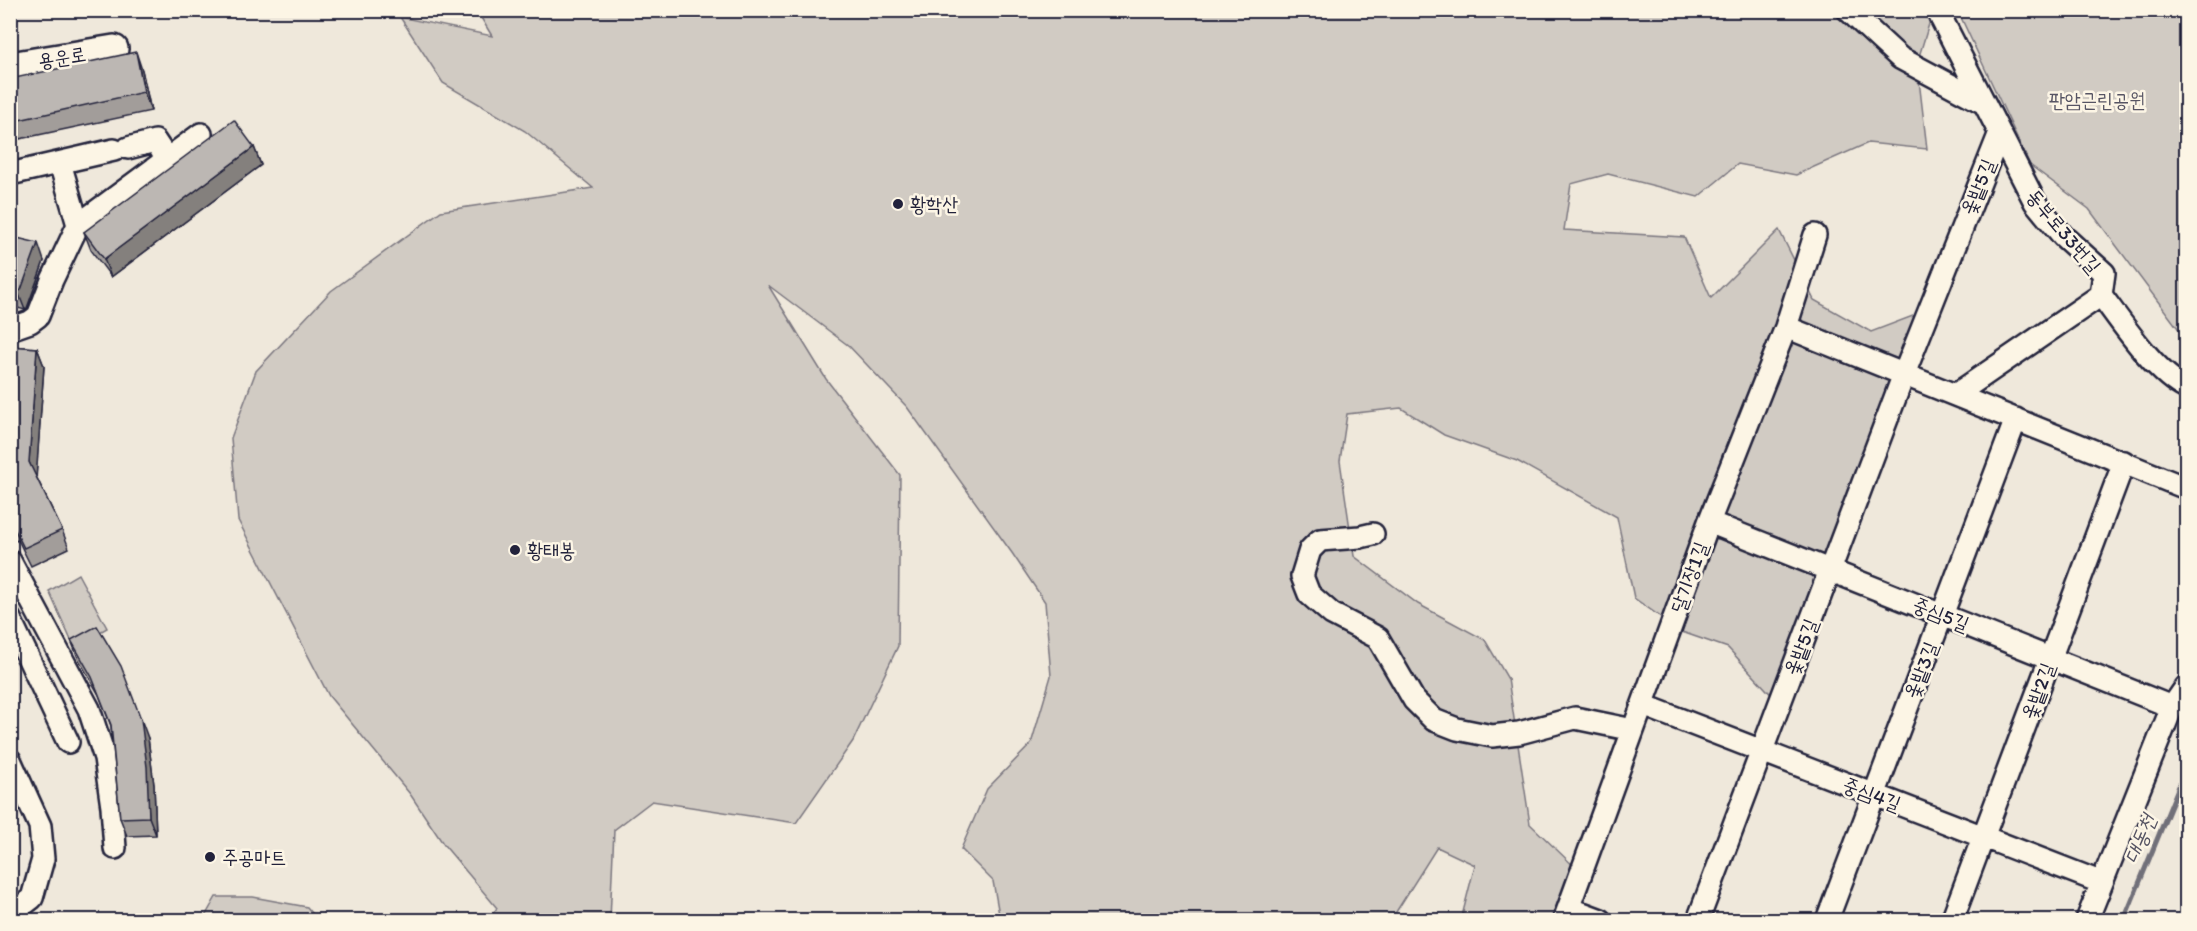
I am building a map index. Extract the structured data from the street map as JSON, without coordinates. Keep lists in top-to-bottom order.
{
  "streets": {
    "main road": ["용운로"],
    "street": [
      "옻밭5길",
      "동부로33번길",
      "달기장1길",
      "중심5길",
      "옻밭3길",
      "옻밭2길",
      "중심4길"
    ]
  },
  "crossings": [
    ["옻밭5길", "동부로33번길"],
    ["옻밭5길", "중심5길"],
    ["옻밭5길", "중심4길"],
    ["달기장1길", "중심5길"],
    ["달기장1길", "중심4길"],
    ["중심5길", "옻밭3길"],
    ["중심5길", "옻밭2길"],
    ["옻밭3길", "중심4길"],
    ["옻밭2길", "중심4길"]
  ],
  "water": ["대동천"],
  "parks": ["판암근린공원"],
  "places": ["황학산", "황태봉", "주공마트"]
}
